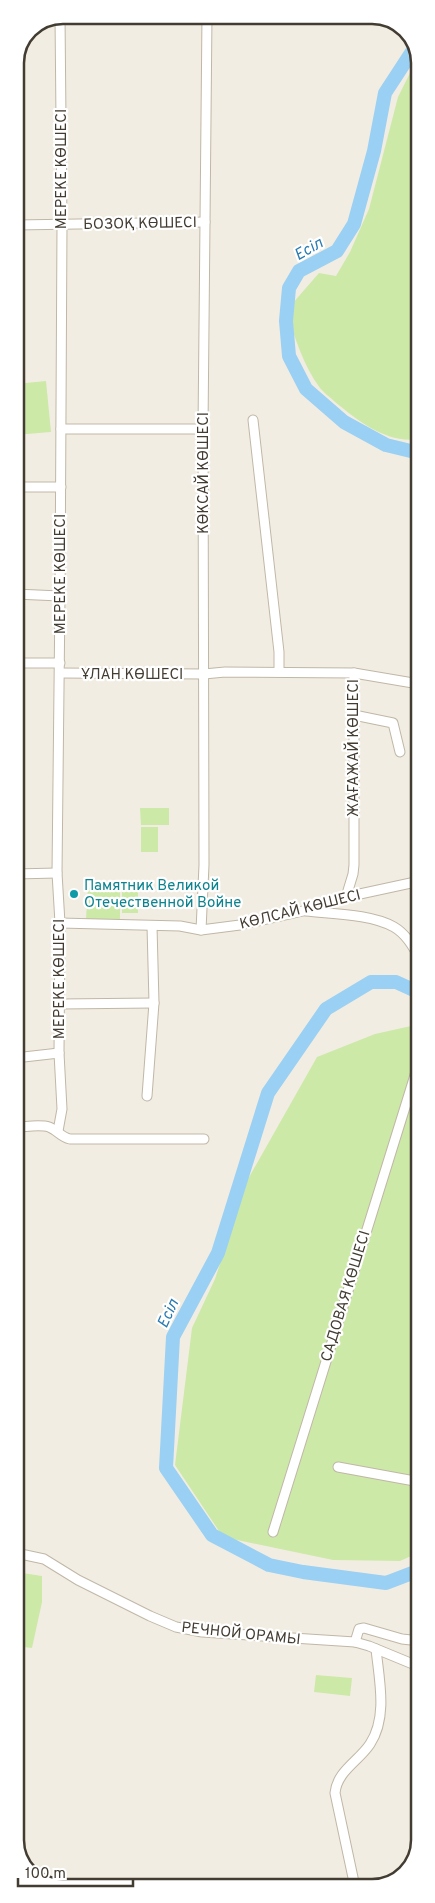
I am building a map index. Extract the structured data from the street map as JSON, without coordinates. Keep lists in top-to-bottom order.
{
  "streets": {
    "street": [
      "МЕРЕКЕ КӨШЕСІ",
      "БОЗОҚ КӨШЕСІ",
      "КӨКСАЙ КӨШЕСІ",
      "ҰЛАН КӨШЕСІ",
      "ЖАҒАЖАЙ КӨШЕСІ",
      "КӨЛСАЙ КӨШЕСІ",
      "САДОВАЯ КӨШЕСІ",
      "РЕЧНОЙ ОРАМЫ"
    ]
  },
  "crossings": [
    ["МЕРЕКЕ КӨШЕСІ", "БОЗОҚ КӨШЕСІ"],
    ["МЕРЕКЕ КӨШЕСІ", "ҰЛАН КӨШЕСІ"],
    ["МЕРЕКЕ КӨШЕСІ", "КӨЛСАЙ КӨШЕСІ"],
    ["БОЗОҚ КӨШЕСІ", "КӨКСАЙ КӨШЕСІ"],
    ["КӨКСАЙ КӨШЕСІ", "ҰЛАН КӨШЕСІ"],
    ["КӨКСАЙ КӨШЕСІ", "ЖАҒАЖАЙ КӨШЕСІ"],
    ["КӨКСАЙ КӨШЕСІ", "КӨЛСАЙ КӨШЕСІ"],
    ["ҰЛАН КӨШЕСІ", "ЖАҒАЖАЙ КӨШЕСІ"],
    ["ЖАҒАЖАЙ КӨШЕСІ", "КӨЛСАЙ КӨШЕСІ"]
  ],
  "water": ["Есіл"],
  "places": ["Памятник Великой Отечественной Войне"],
  "scale_bar": "100 m"
}
